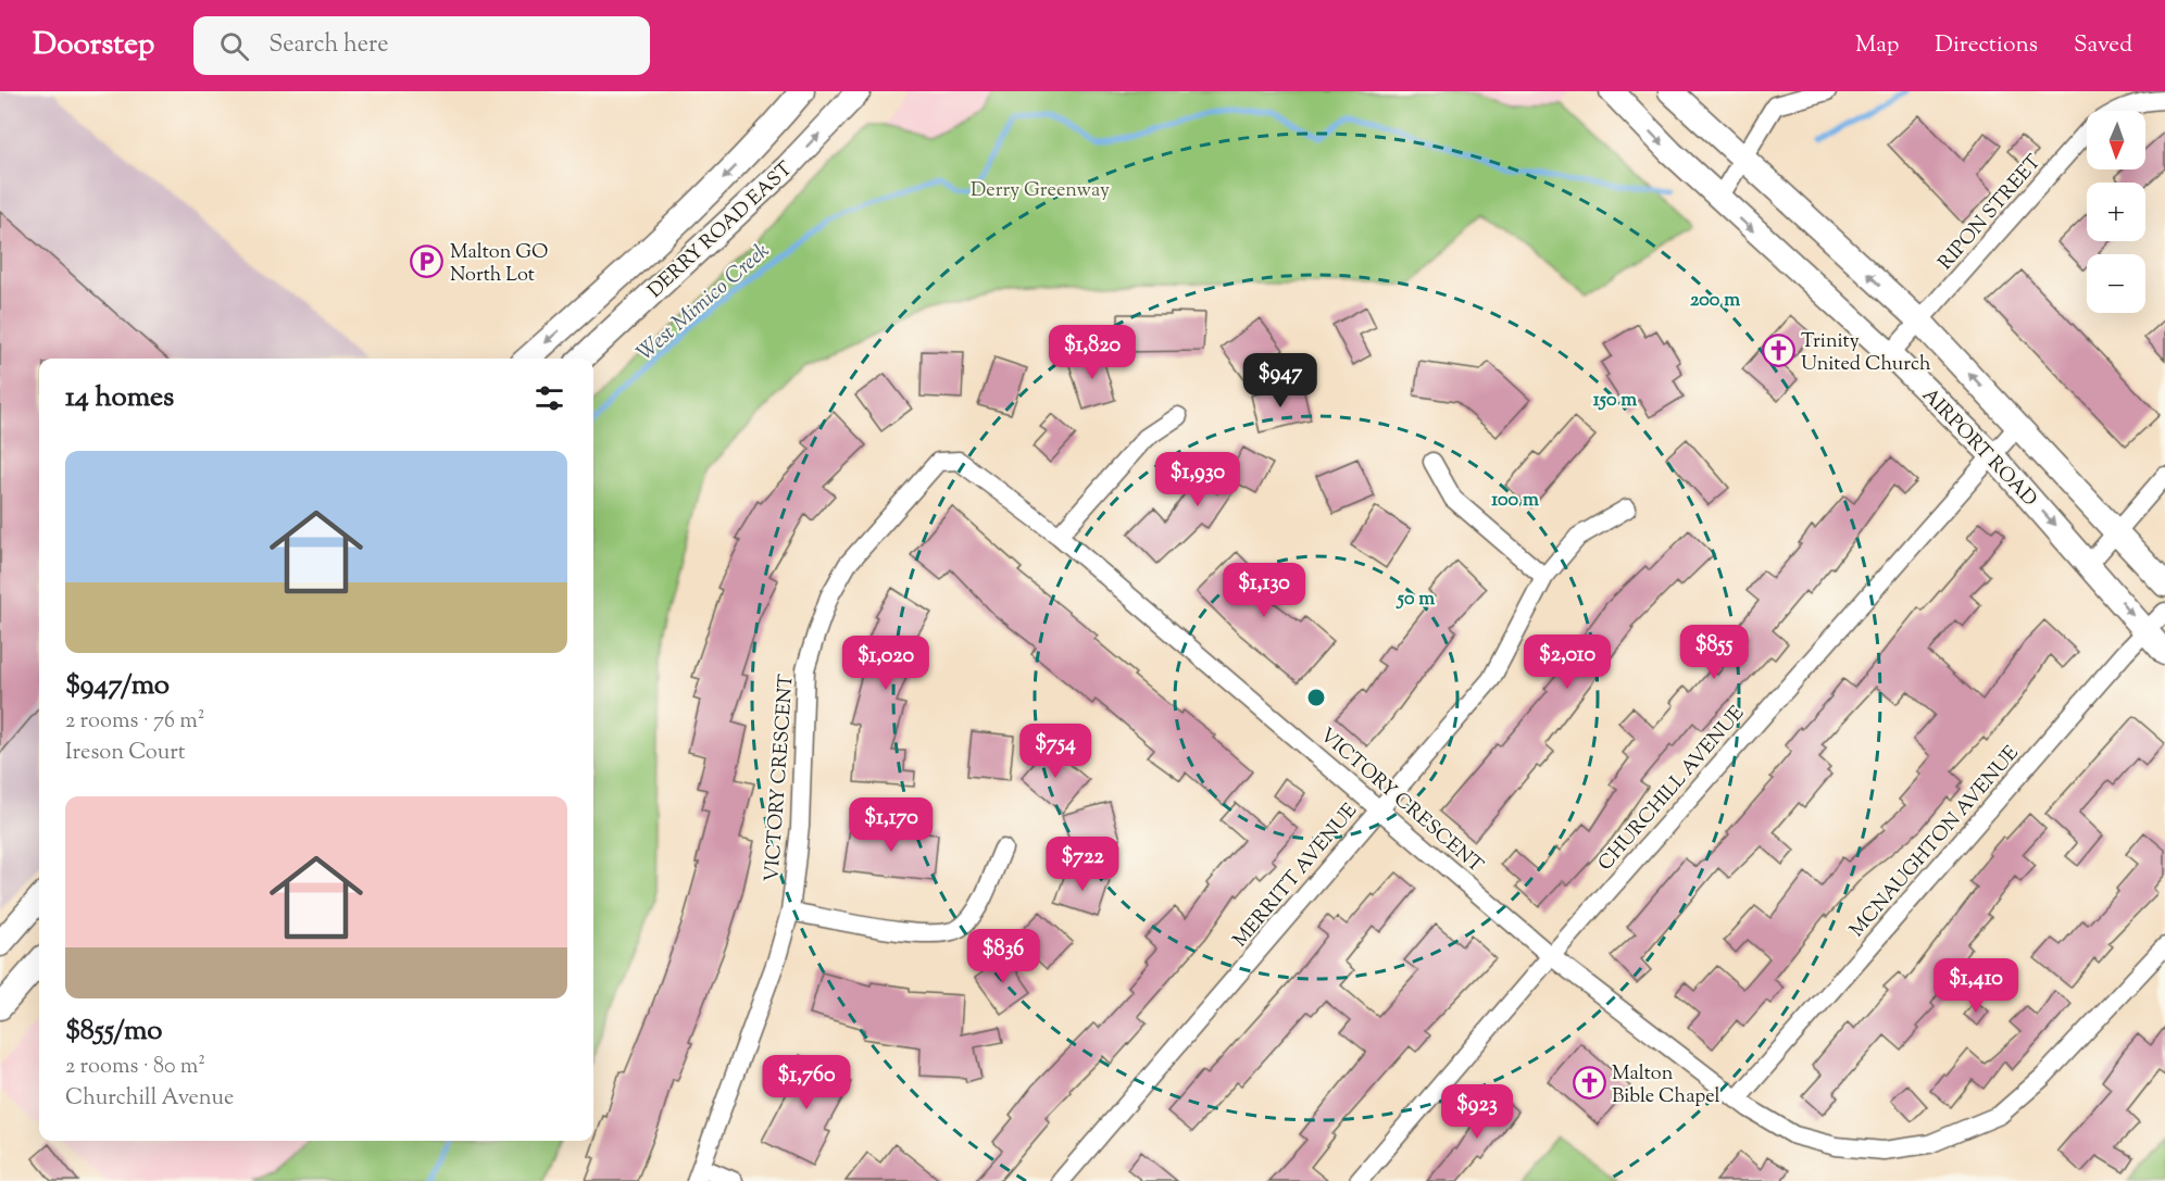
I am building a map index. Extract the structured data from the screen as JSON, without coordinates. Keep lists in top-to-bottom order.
{
  "streets": {
    "main road": ["DERRY ROAD EAST", "AIRPORT ROAD"],
    "street": [
      "RIPON STREET",
      "VICTORY CRESCENT",
      "CHURCHILL AVENUE",
      "MCNAUGHTON AVENUE",
      "MERRITT AVENUE"
    ]
  },
  "crossings": [
    ["RIPON STREET", "AIRPORT ROAD"],
    ["AIRPORT ROAD", "CHURCHILL AVENUE"],
    ["AIRPORT ROAD", "MCNAUGHTON AVENUE"],
    ["VICTORY CRESCENT", "CHURCHILL AVENUE"],
    ["VICTORY CRESCENT", "MCNAUGHTON AVENUE"],
    ["VICTORY CRESCENT", "MERRITT AVENUE"]
  ],
  "water": ["West Mimico Creek"],
  "parks": ["Derry Greenway"],
  "places": {
    "parking": ["Malton GO North Lot"],
    "church": ["Trinity United Church", "Malton Bible Chapel"]
  },
  "north": "bottom",
  "page": {
    "header": "Doorstep",
    "search": "Search here",
    "nav": ["Map", "Directions", "Saved"],
    "map_buttons": ["+", "−"],
    "price": [
      "$1,820",
      "$947",
      "$1,930",
      "$1,130",
      "$855",
      "$2,010",
      "$1,020",
      "$754",
      "$1,170",
      "$722",
      "$836",
      "$1,410",
      "$1,760",
      "$923"
    ],
    "heading": "14 homes",
    "list": [
      {
        "name": "$947/mo",
        "note": "2 rooms · 76 m² · Ireson Court"
      },
      {
        "name": "$855/mo",
        "note": "2 rooms · 80 m² · Churchill Avenue"
      }
    ]
  },
  "rings": [
    "200 m",
    "150 m",
    "100 m",
    "50 m"
  ]
}
